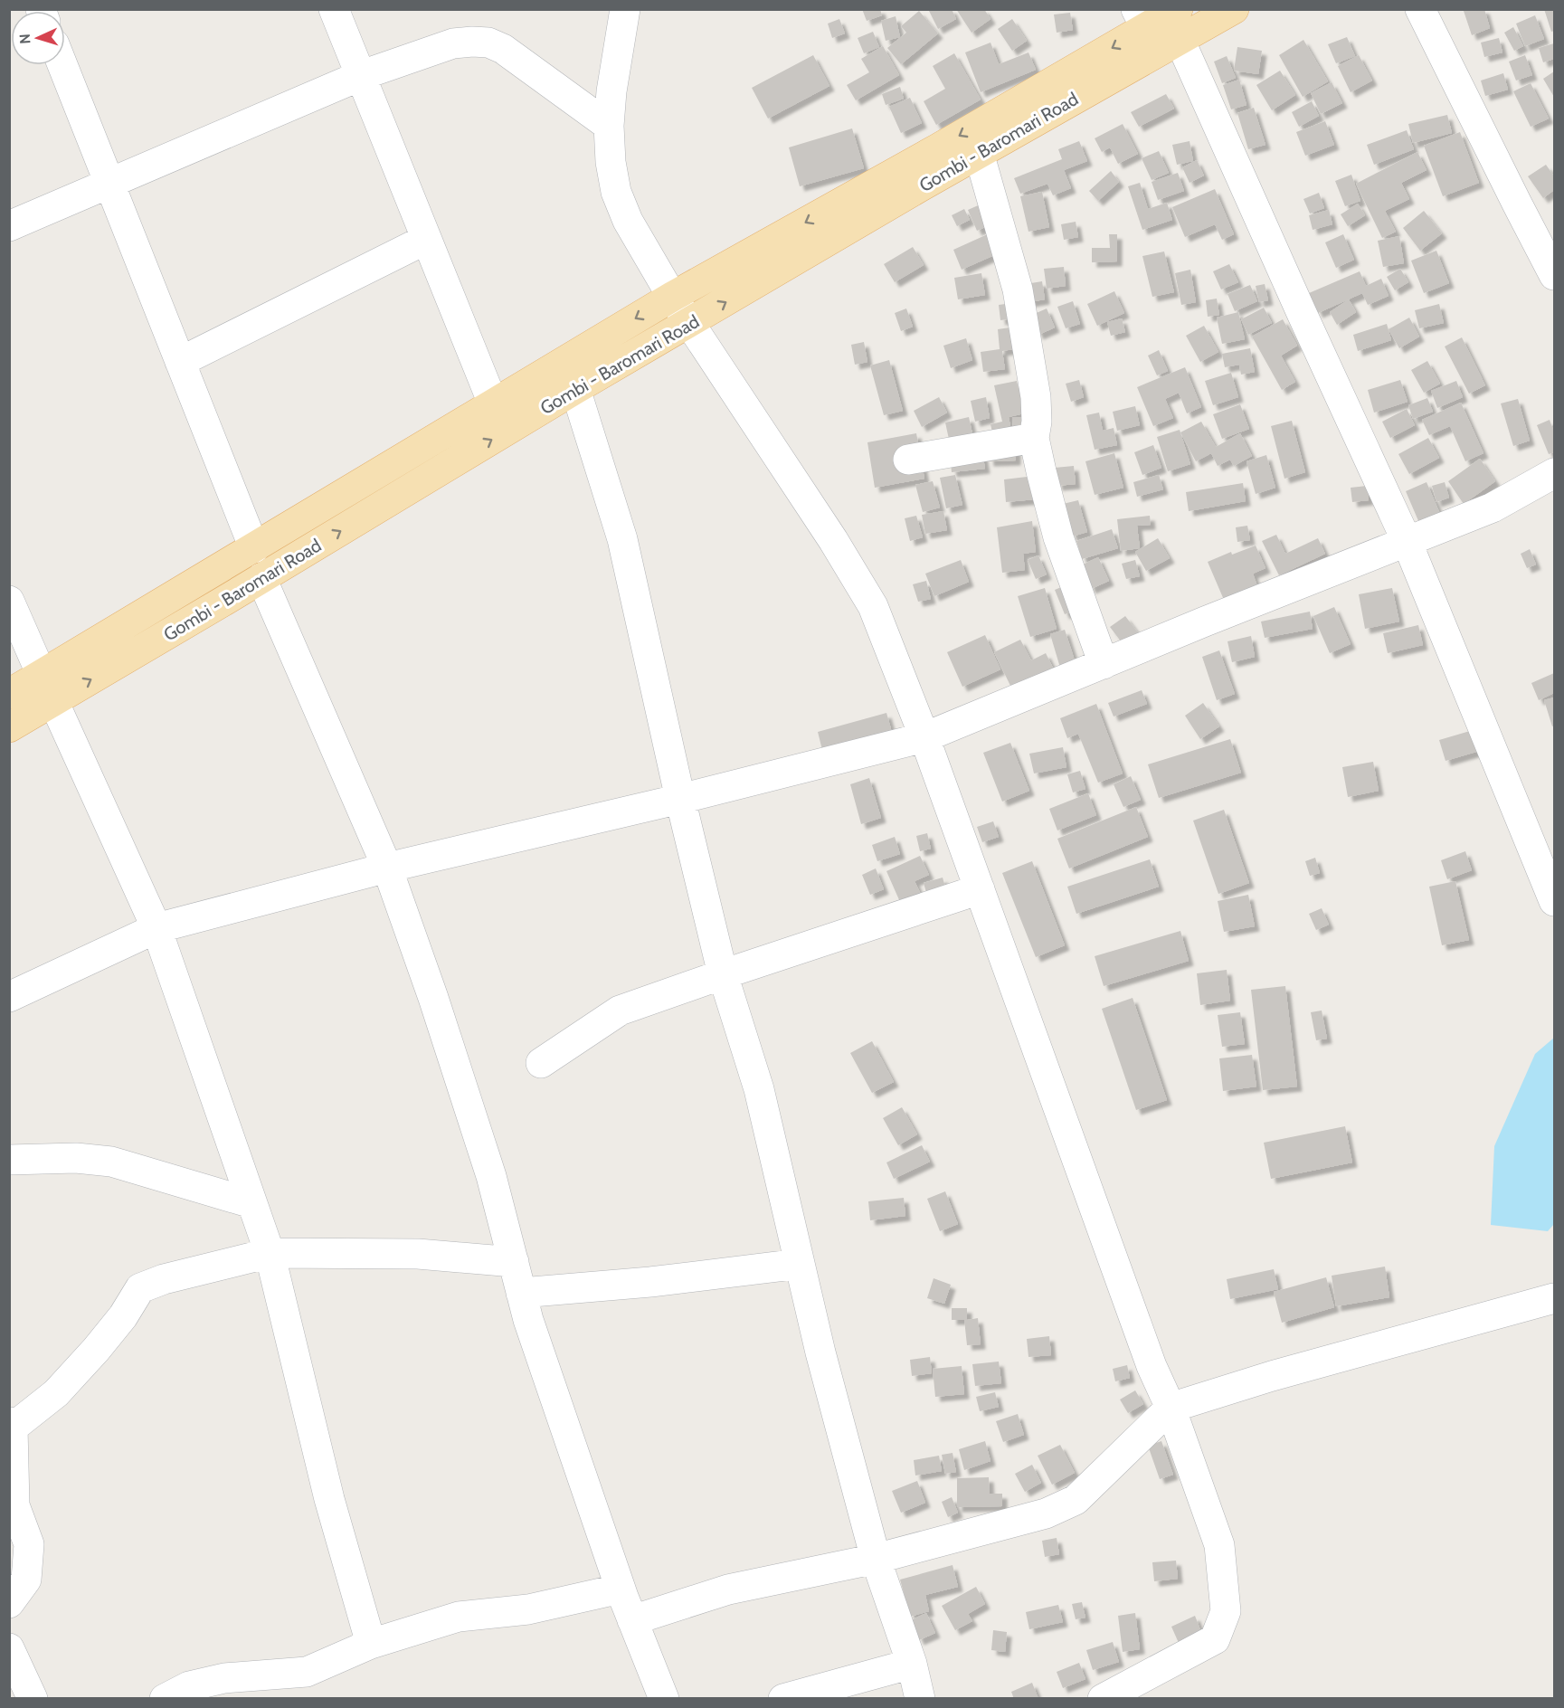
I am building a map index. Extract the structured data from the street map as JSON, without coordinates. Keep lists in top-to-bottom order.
{
  "streets": {
    "main road": ["Gombi - Baromari Road"]
  },
  "north": "left"
}
